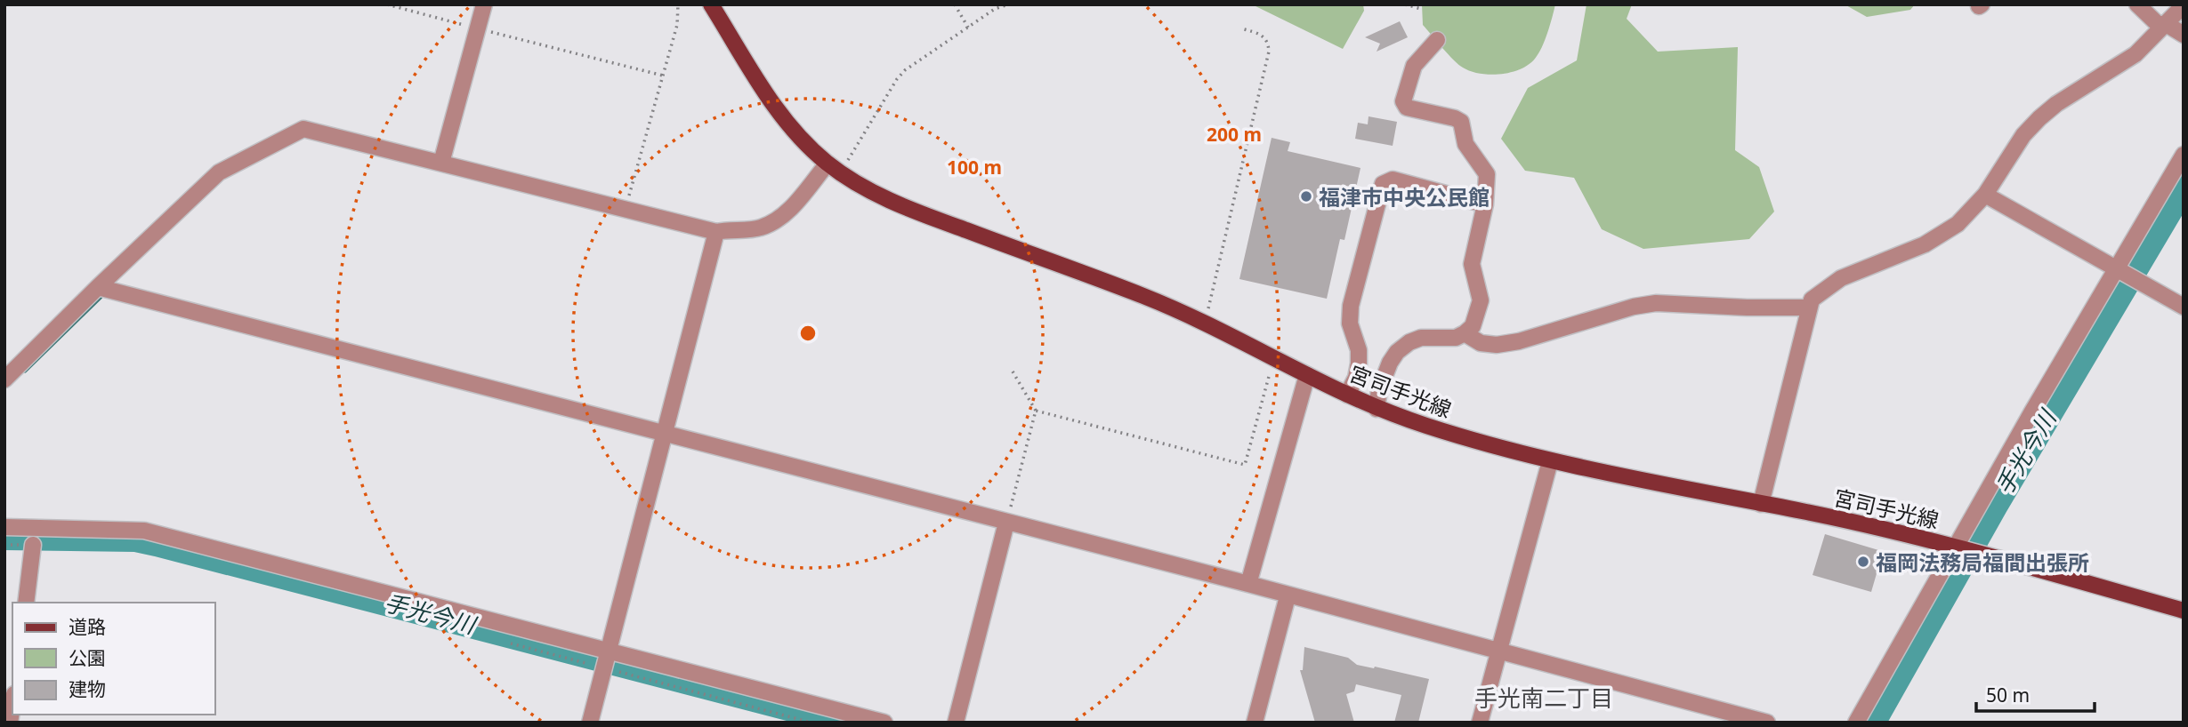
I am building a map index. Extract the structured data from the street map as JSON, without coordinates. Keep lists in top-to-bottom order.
{
  "streets": {
    "main road": ["宮司手光線"]
  },
  "districts": ["手光南二丁目"],
  "water": ["手光今川"],
  "places": ["福津市中央公民館", "福岡法務局福間出張所"],
  "legend": ["道路", "公園", "建物"],
  "scale_bar": "50 m",
  "rings": ["200 m", "100 m"]
}
